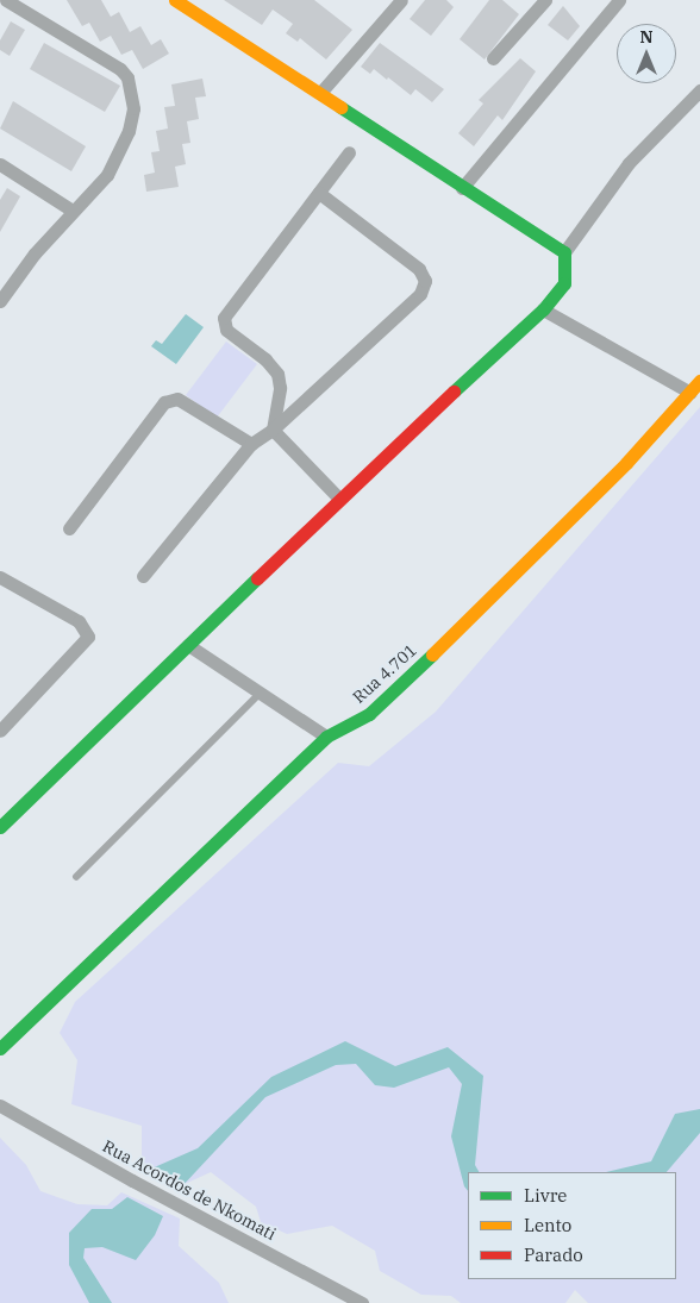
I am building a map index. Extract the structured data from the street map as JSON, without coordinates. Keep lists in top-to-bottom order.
{
  "streets": {
    "street": ["Rua 4.701", "Rua Acordos de Nkomati"]
  },
  "legend": ["Livre", "Lento", "Parado"],
  "north": "top"
}
